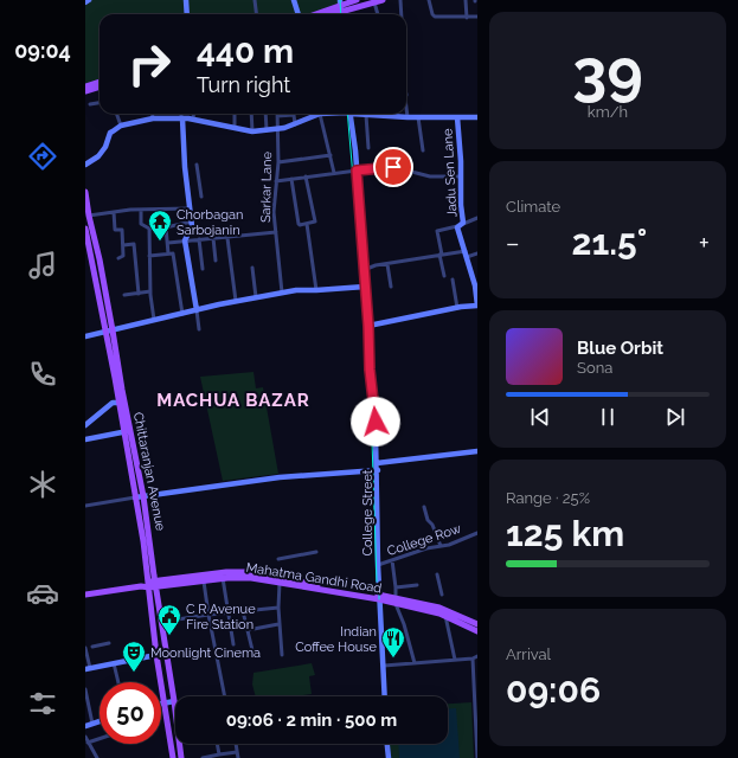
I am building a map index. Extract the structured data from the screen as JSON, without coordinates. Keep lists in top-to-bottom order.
{
  "streets": {
    "main road": ["Chittaranjan Avenue", "Mahatma Gandhi Road"],
    "street": [
      "Jadu Sen Lane",
      "Sarkar Lane",
      "College Street",
      "College Row"
    ]
  },
  "crossings": [
    ["Chittaranjan Avenue", "Mahatma Gandhi Road"],
    ["College Street", "College Row"],
    ["College Street", "Mahatma Gandhi Road"]
  ],
  "districts": ["MACHUA BAZAR"],
  "places": {
    "temple": ["Chorbagan Sarbojanin"],
    "public building": ["C R Avenue Fire Station"],
    "restaurant": ["Indian Coffee House"],
    "theatre": ["Moonlight Cinema"]
  },
  "page": {
    "tabs": "09:04",
    "tile": [
      ["39", "km/h"],
      "Climate",
      ["Range · 25%", "125 km"],
      ["Arrival", "09:06"]
    ],
    "turn": ["440 m", "Turn right"],
    "heat": ["−", "21.5°", "+"],
    "song": ["Blue Orbit", "Sona"],
    "limit": "50",
    "trip": "09:06 · 2 min · 500 m"
  }
}
